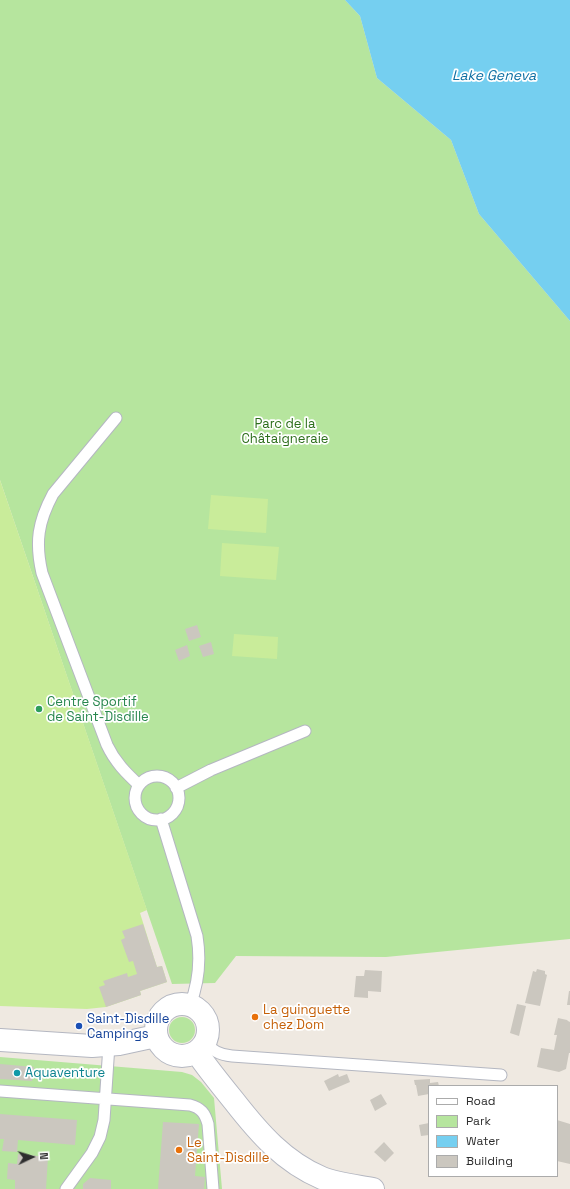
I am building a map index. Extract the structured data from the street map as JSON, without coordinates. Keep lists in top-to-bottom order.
{
  "water": ["Lake Geneva"],
  "parks": ["Parc de la Châtaigneraie"],
  "places": [
    "Centre Sportif de Saint-Disdille",
    "La guinguette chez Dom",
    "Saint-Disdille Campings",
    "Aquaventure",
    "Le Saint-Disdille"
  ],
  "legend": [
    "Road",
    "Park",
    "Water",
    "Building"
  ],
  "north": "right"
}
